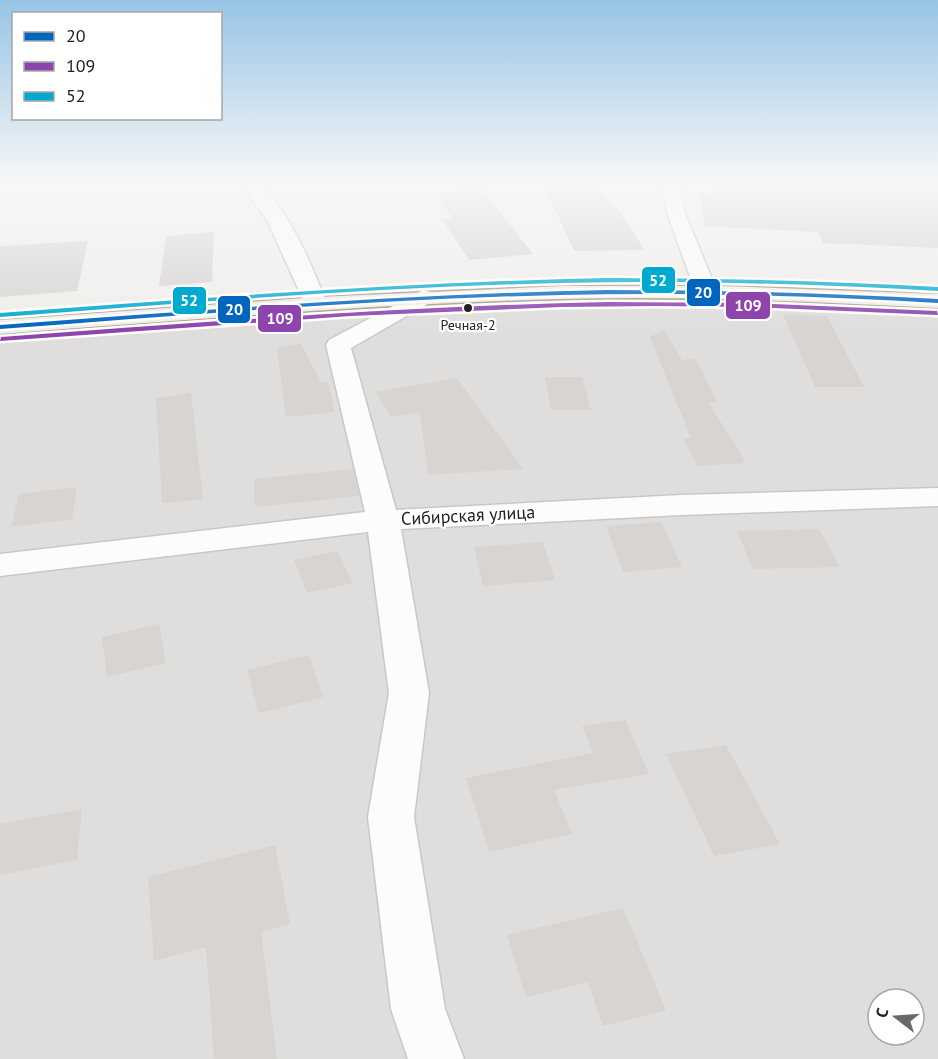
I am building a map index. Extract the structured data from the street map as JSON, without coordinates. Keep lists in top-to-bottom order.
{
  "streets": {
    "street": ["Сибирская улица"]
  },
  "places": ["Речная-2"],
  "lines": ["transit line 52", "transit line 20", "transit line 109"],
  "legend": ["20", "109", "52"],
  "north": "left"
}
